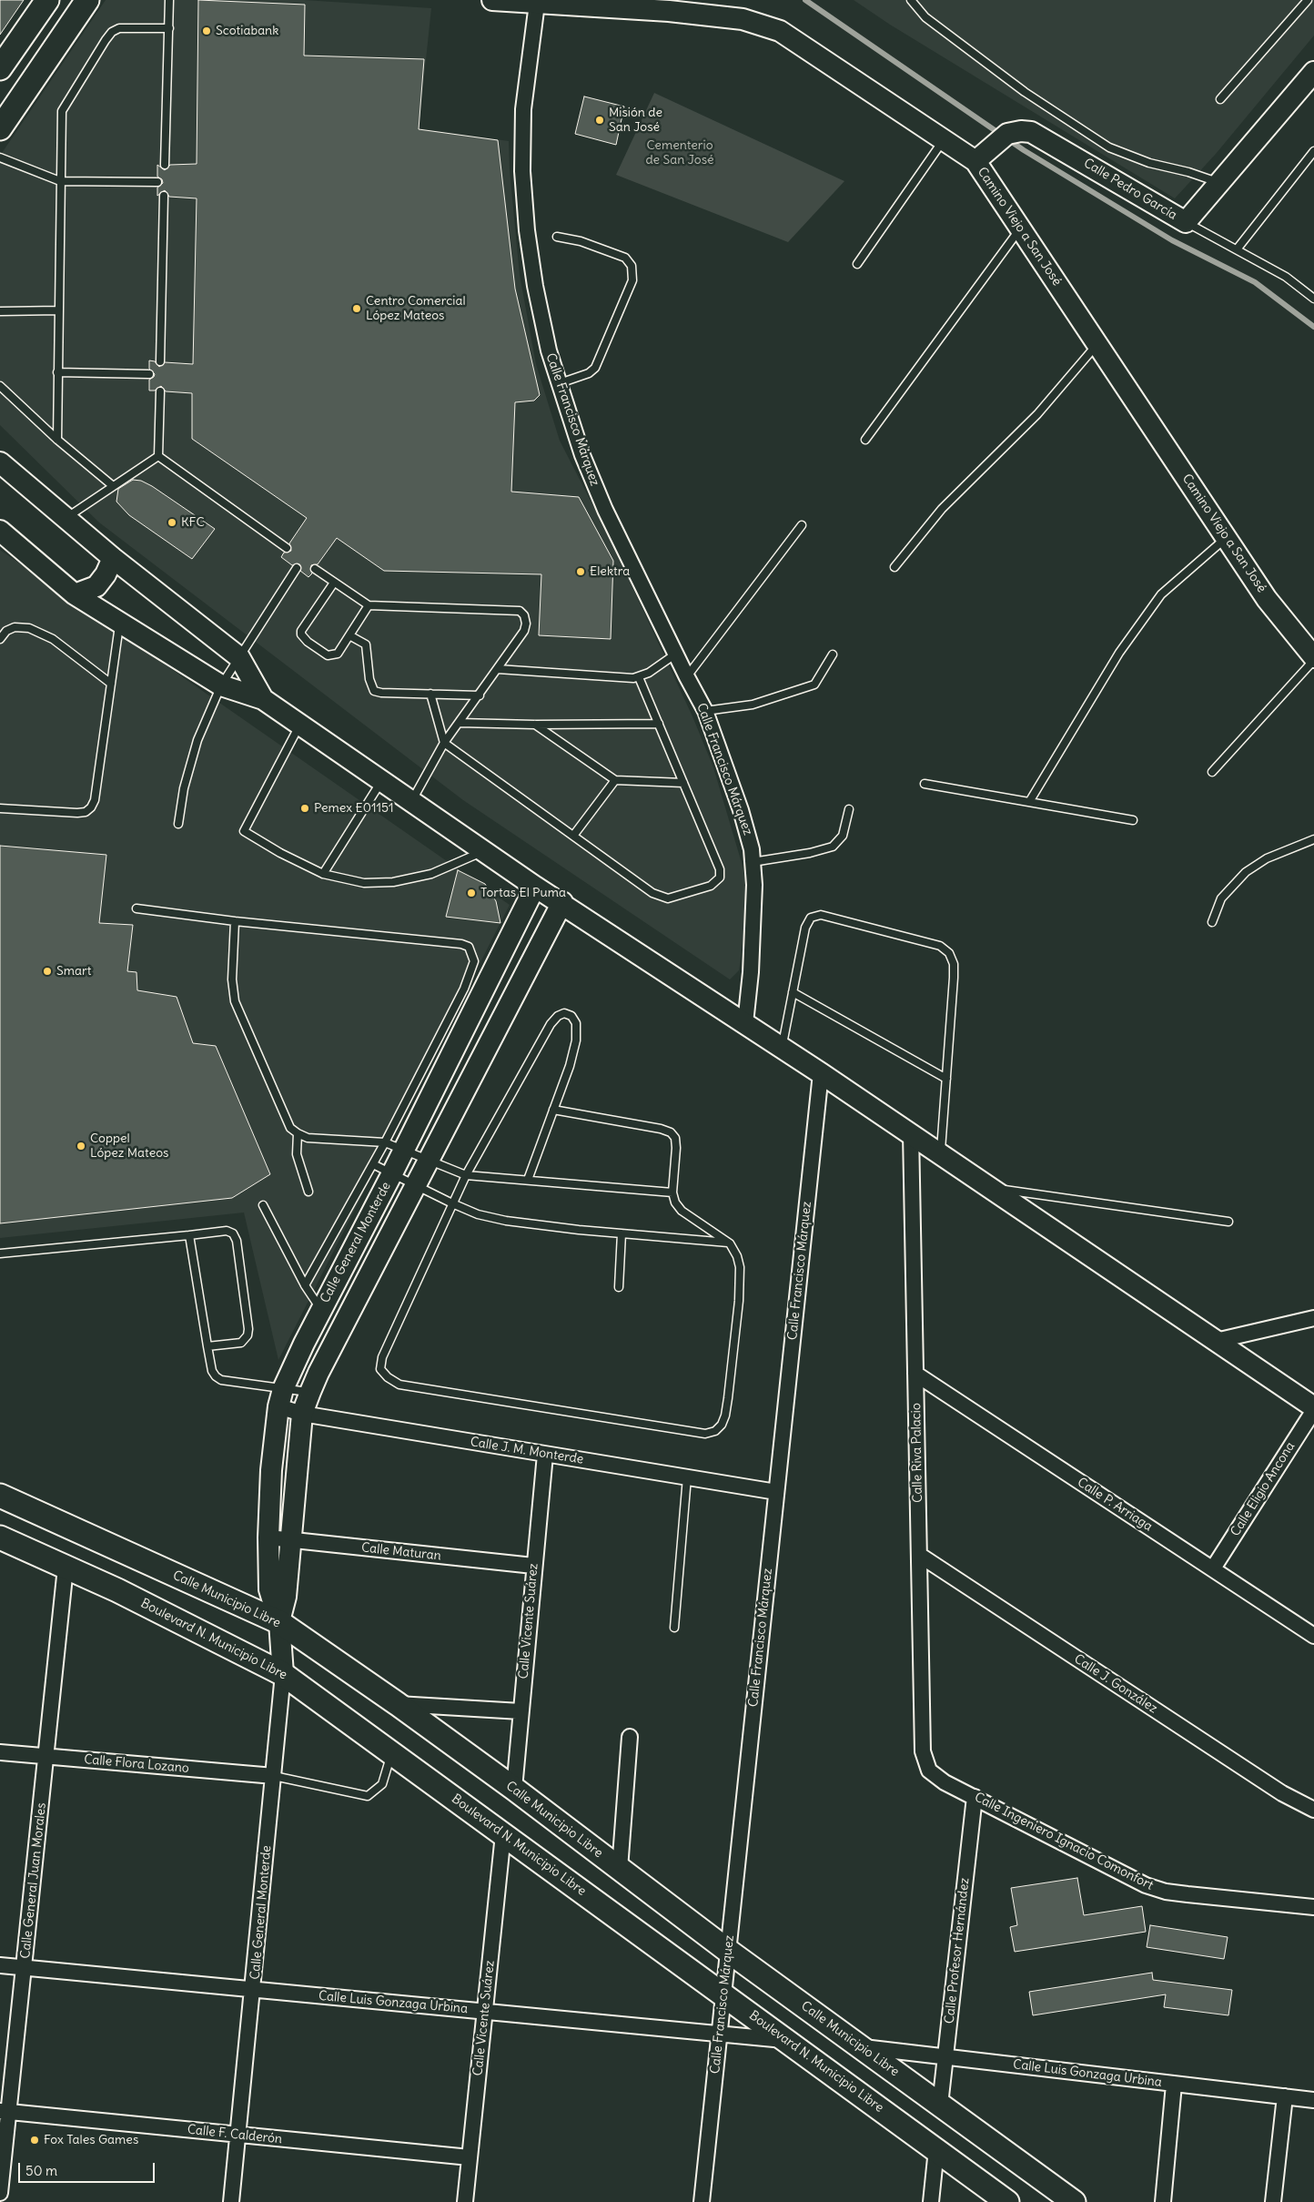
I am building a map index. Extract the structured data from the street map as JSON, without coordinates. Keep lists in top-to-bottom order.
{
  "streets": {
    "main road": [
      "Calle Pedro García",
      "Camino Viejo a San José",
      "Calle General Monterde",
      "Calle Municipio Libre",
      "Boulevard N. Municipio Libre"
    ],
    "street": [
      "Calle Francisco Márquez",
      "Calle J. M. Monterde",
      "Calle Riva Palacio",
      "Calle Eligio Ancona",
      "Calle P. Arriaga",
      "Calle Maturan",
      "Calle Vicente Suárez",
      "Calle J. González",
      "Calle Flora Lozano",
      "Calle Ingeniero Ignacio Comonfort",
      "Calle General Juan Morales",
      "Calle Profesor Hernández",
      "Calle Luis Gonzaga Urbina",
      "Calle F. Calderón"
    ]
  },
  "crossings": [
    ["Calle Pedro García", "Camino Viejo a San José"],
    ["Camino Viejo a San José", "Calle Francisco Márquez"],
    ["Calle Francisco Márquez", "Calle J. M. Monterde"],
    ["Calle Francisco Márquez", "Calle Municipio Libre"],
    ["Calle Francisco Márquez", "Boulevard N. Municipio Libre"],
    ["Calle Francisco Márquez", "Calle Luis Gonzaga Urbina"],
    ["Calle General Monterde", "Calle J. M. Monterde"],
    ["Calle General Monterde", "Calle Maturan"],
    ["Calle General Monterde", "Calle Municipio Libre"],
    ["Calle General Monterde", "Boulevard N. Municipio Libre"],
    ["Calle General Monterde", "Calle Flora Lozano"],
    ["Calle General Monterde", "Calle Luis Gonzaga Urbina"],
    ["Calle General Monterde", "Calle F. Calderón"],
    ["Calle J. M. Monterde", "Calle Vicente Suárez"],
    ["Calle Riva Palacio", "Calle P. Arriaga"],
    ["Calle Riva Palacio", "Calle J. González"],
    ["Calle Riva Palacio", "Calle Ingeniero Ignacio Comonfort"],
    ["Calle Eligio Ancona", "Calle P. Arriaga"],
    ["Calle Maturan", "Calle Vicente Suárez"],
    ["Calle Municipio Libre", "Calle Vicente Suárez"],
    ["Calle Municipio Libre", "Calle Profesor Hernández"],
    ["Calle Municipio Libre", "Calle Luis Gonzaga Urbina"],
    ["Calle Vicente Suárez", "Boulevard N. Municipio Libre"],
    ["Calle Vicente Suárez", "Calle Luis Gonzaga Urbina"],
    ["Calle Vicente Suárez", "Calle F. Calderón"],
    ["Boulevard N. Municipio Libre", "Calle General Juan Morales"],
    ["Boulevard N. Municipio Libre", "Calle Luis Gonzaga Urbina"],
    ["Calle Flora Lozano", "Calle General Juan Morales"],
    ["Calle Ingeniero Ignacio Comonfort", "Calle Profesor Hernández"],
    ["Calle General Juan Morales", "Calle Luis Gonzaga Urbina"],
    ["Calle General Juan Morales", "Calle F. Calderón"],
    ["Calle Profesor Hernández", "Calle Luis Gonzaga Urbina"]
  ],
  "parks": ["Cementerio de San José"],
  "places": [
    "Scotiabank",
    "Misión de San José",
    "Centro Comercial López Mateos",
    "KFC",
    "Elektra",
    "Pemex E01151",
    "Tortas El Puma",
    "Smart",
    "Coppel López Mateos",
    "Fox Tales Games"
  ],
  "scale_bar": "50 m"
}
